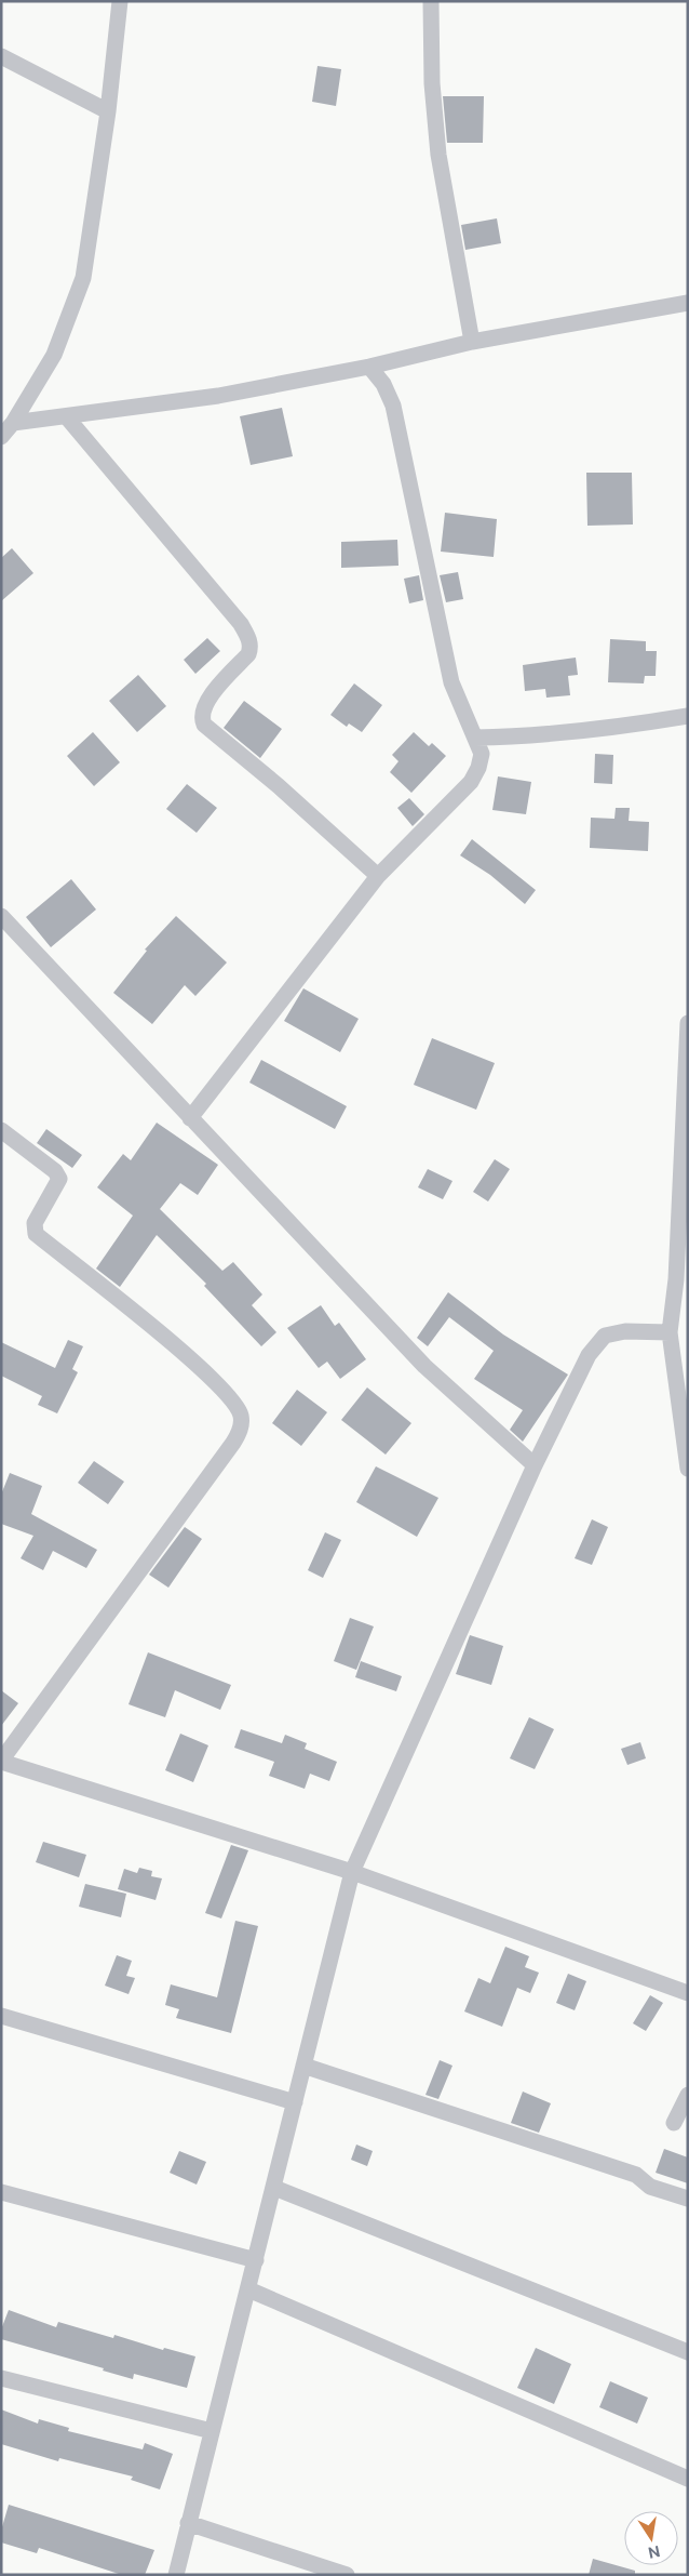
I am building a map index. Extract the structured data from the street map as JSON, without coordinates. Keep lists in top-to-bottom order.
{
  "north": "bottom"
}
